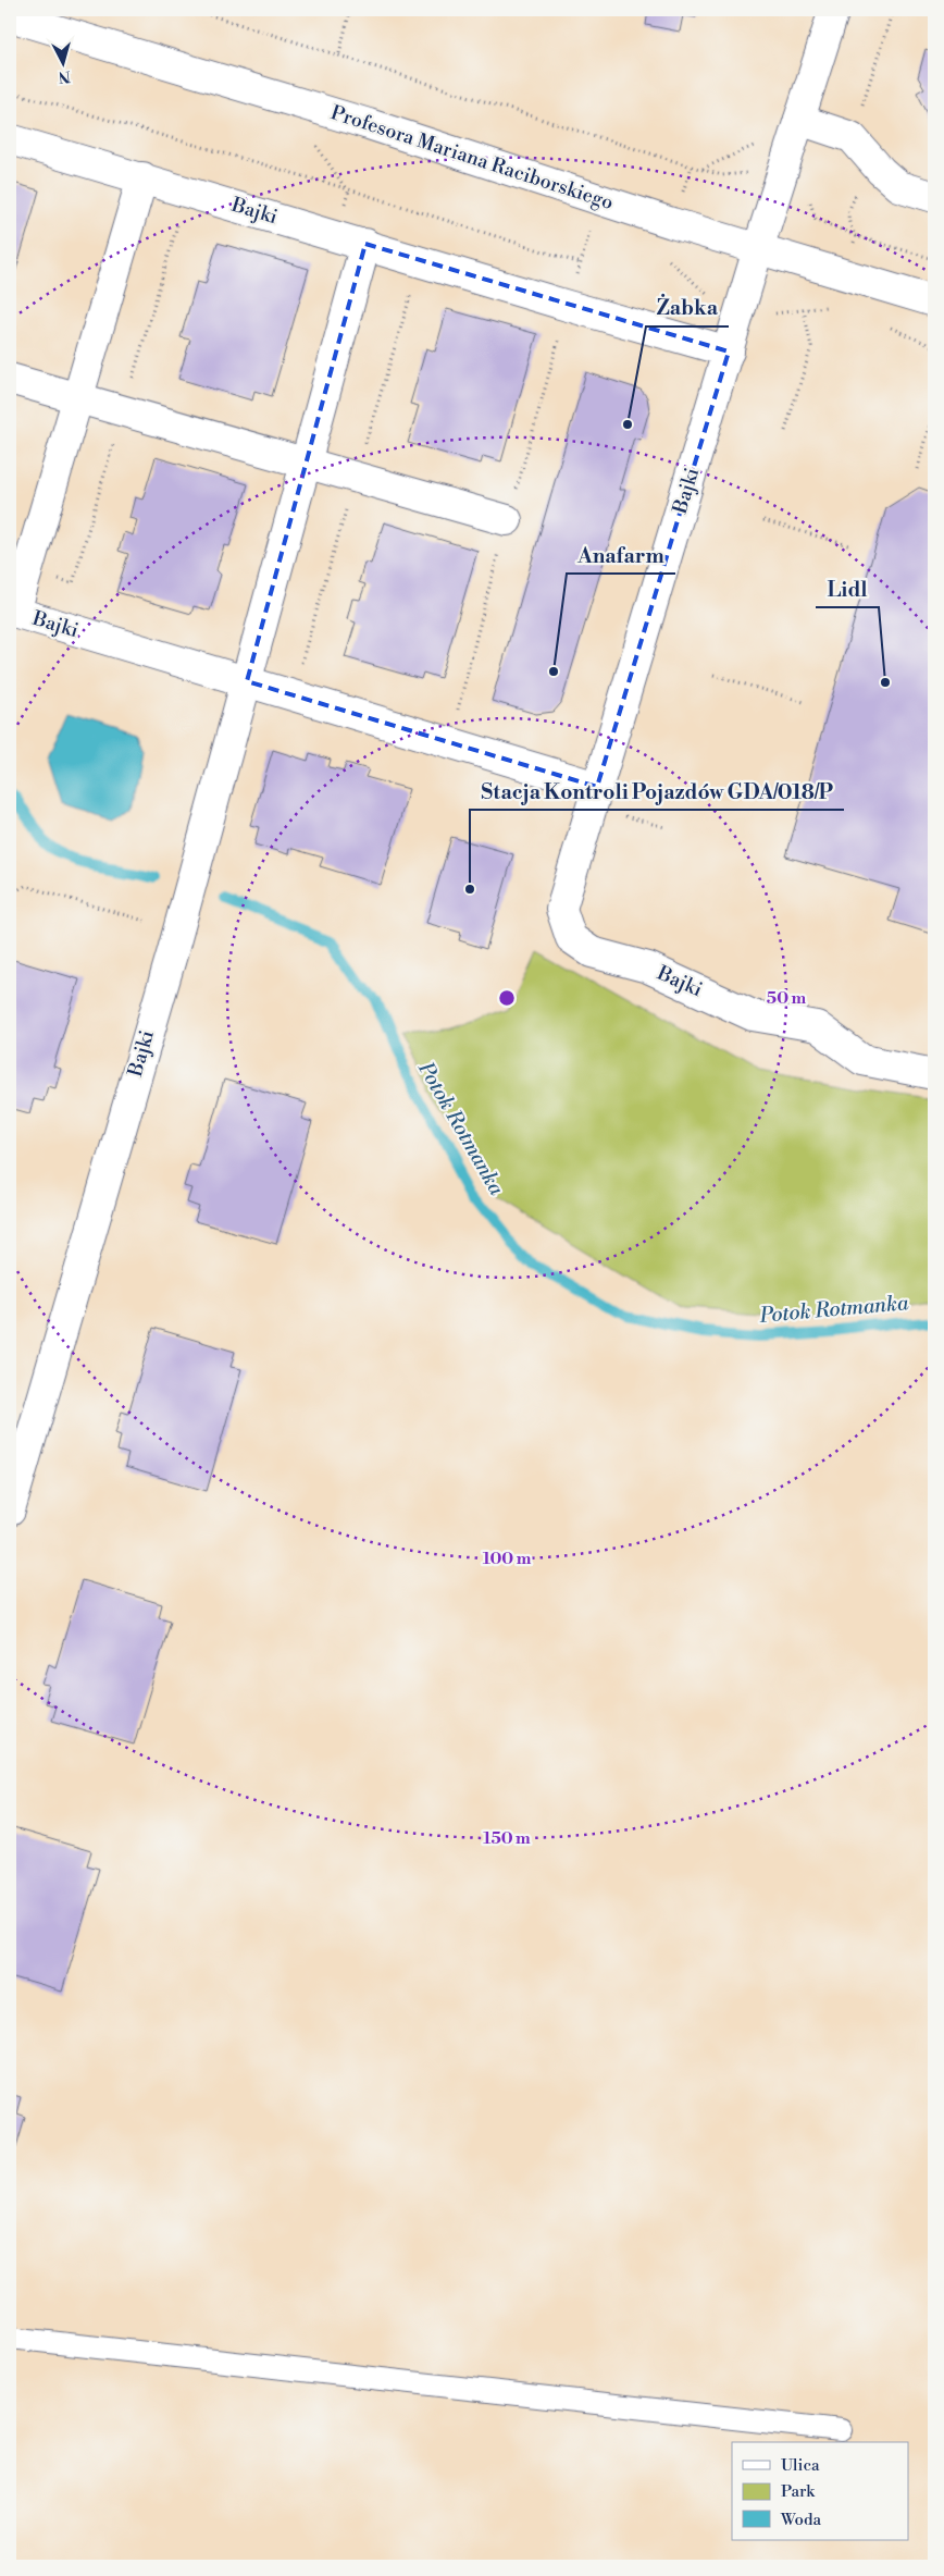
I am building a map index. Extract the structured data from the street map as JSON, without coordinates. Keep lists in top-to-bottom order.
{
  "streets": {
    "street": ["Profesora Mariana Raciborskiego", "Bajki"]
  },
  "crossings": [
    ["Profesora Mariana Raciborskiego", "Bajki"]
  ],
  "water": ["Potok Rotmanka"],
  "places": [
    "Żabka",
    "Anafarm",
    "Lidl",
    "Stacja Kontroli Pojazdów GDA/018/P"
  ],
  "legend": ["Ulica", "Park", "Woda"],
  "north": "bottom",
  "rings": ["50 m", "100 m", "150 m"]
}
